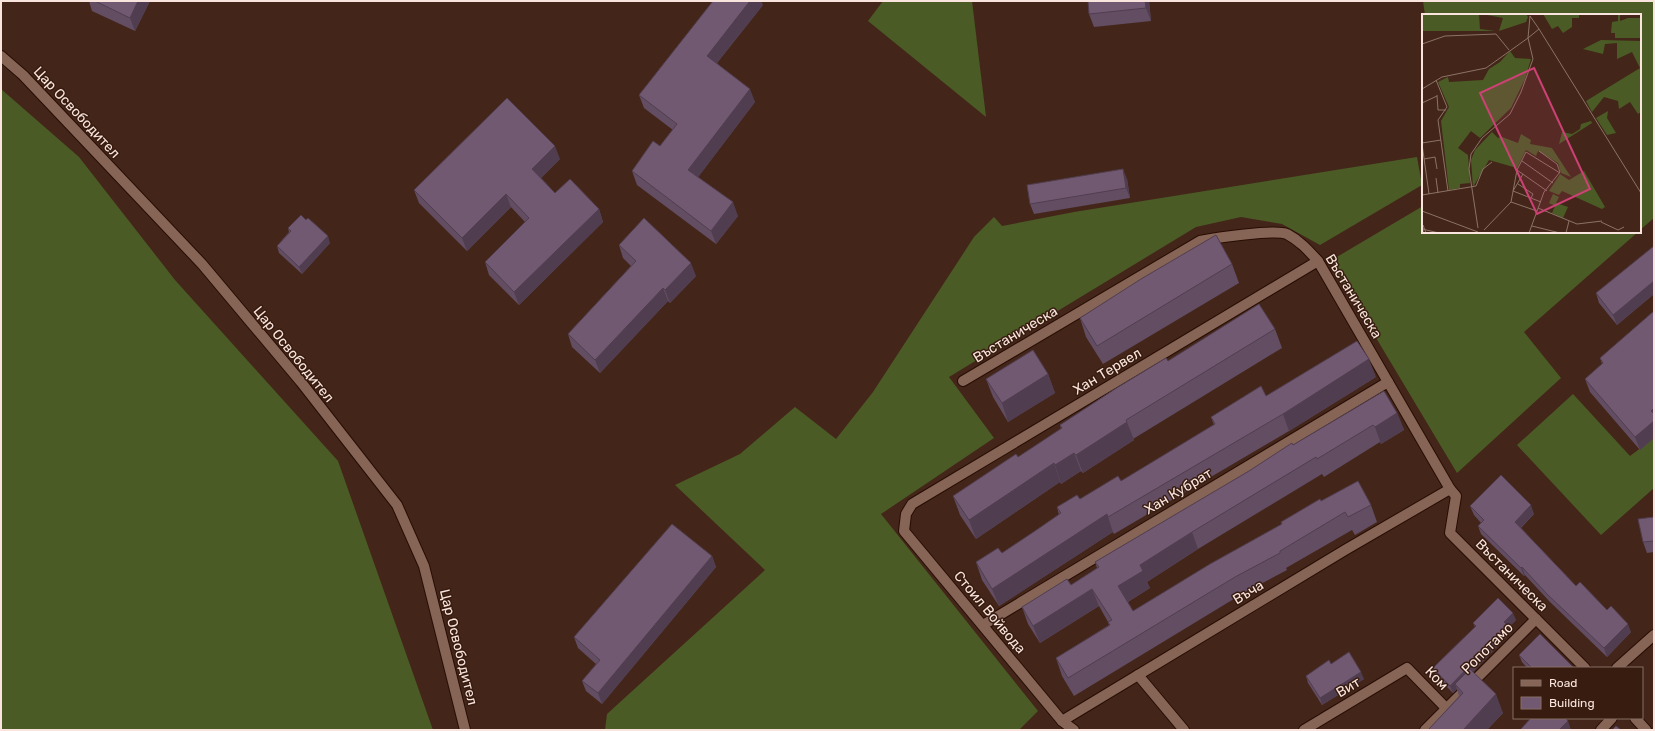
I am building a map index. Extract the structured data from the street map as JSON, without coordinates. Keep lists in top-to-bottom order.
{
  "streets": {
    "street": [
      "Цар Освободител",
      "Въстаническа",
      "Хан Тервел",
      "Хан Кубрат",
      "Въча",
      "Стоил Войвода",
      "Ропотамо",
      "Ком",
      "Вит"
    ]
  },
  "crossings": [
    ["Въстаническа", "Хан Тервел"],
    ["Въстаническа", "Хан Кубрат"],
    ["Въстаническа", "Въча"],
    ["Въстаническа", "Ропотамо"],
    ["Хан Тервел", "Стоил Войвода"],
    ["Хан Кубрат", "Стоил Войвода"],
    ["Въча", "Стоил Войвода"],
    ["Ропотамо", "Ком"],
    ["Ком", "Вит"]
  ],
  "legend": ["Road", "Building"]
}
